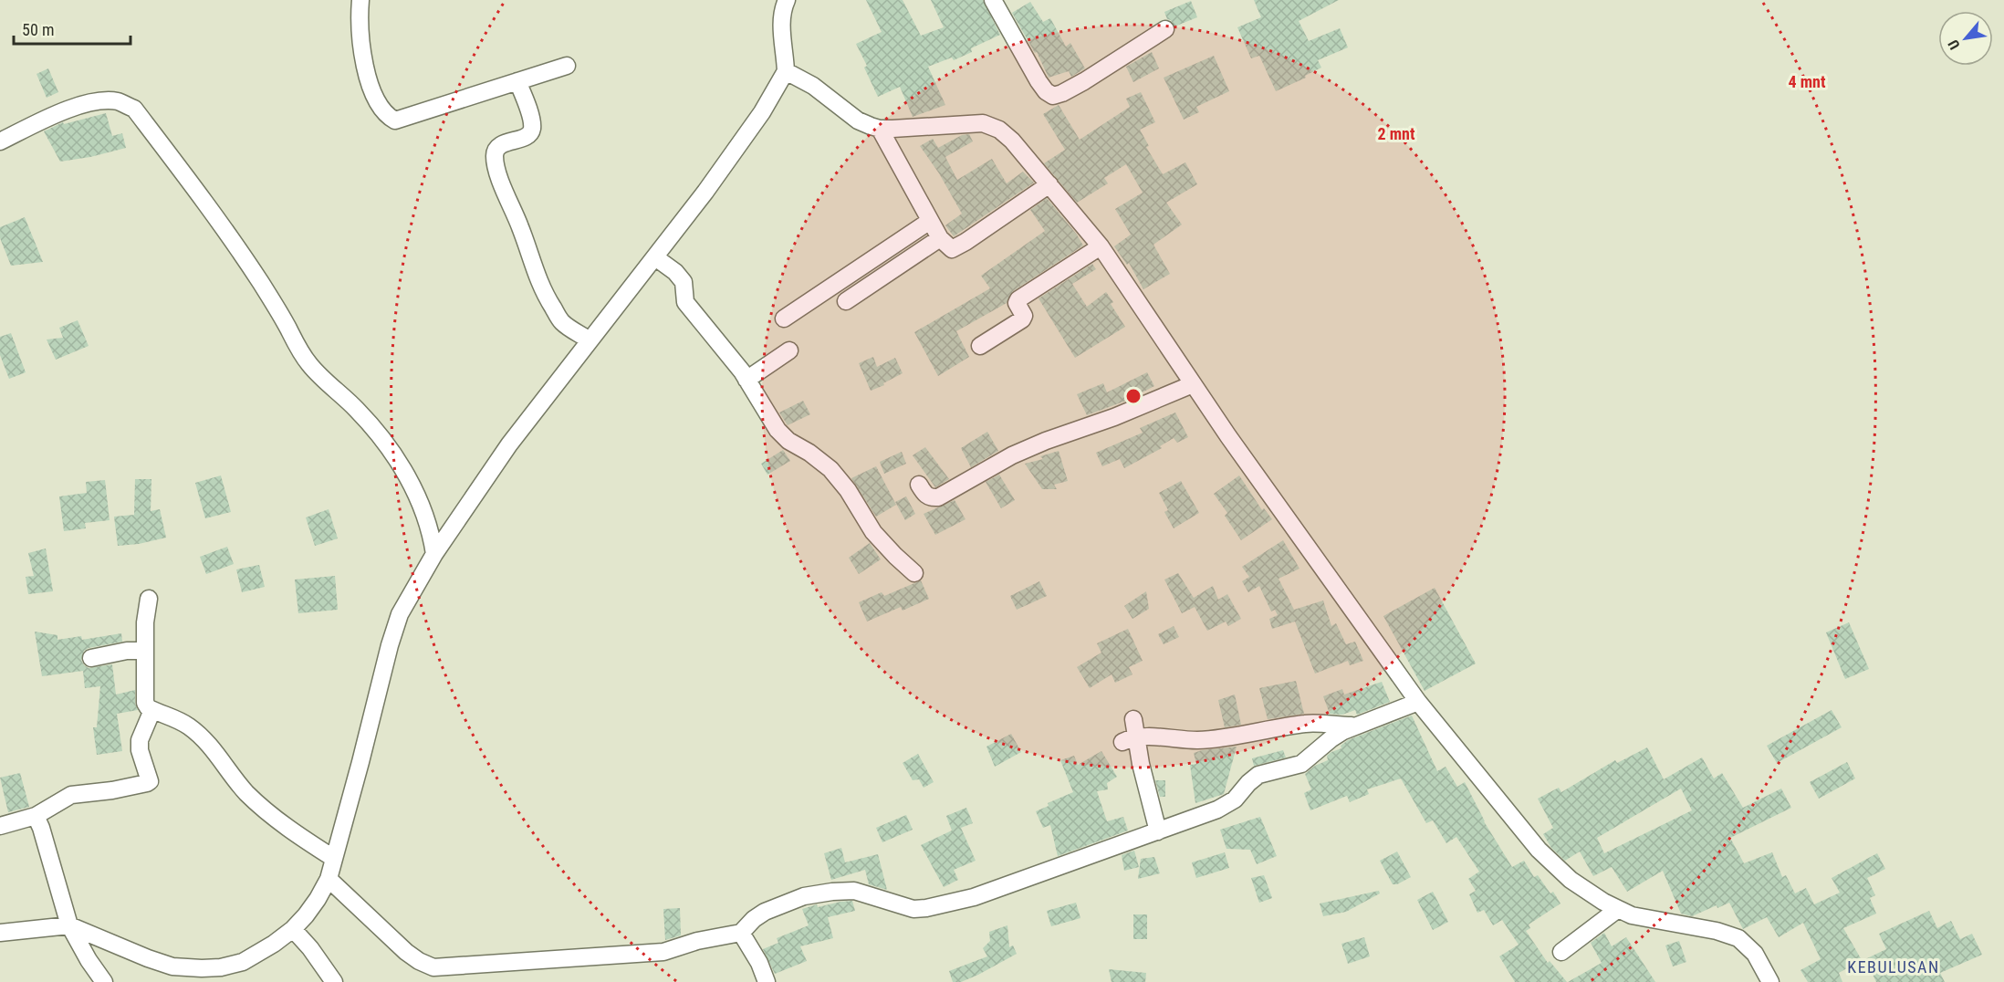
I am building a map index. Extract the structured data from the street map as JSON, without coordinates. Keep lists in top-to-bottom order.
{
  "districts": ["KEBULUSAN"],
  "scale_bar": "50 m",
  "north": "bottom left",
  "rings": ["4 mnt", "2 mnt"]
}
